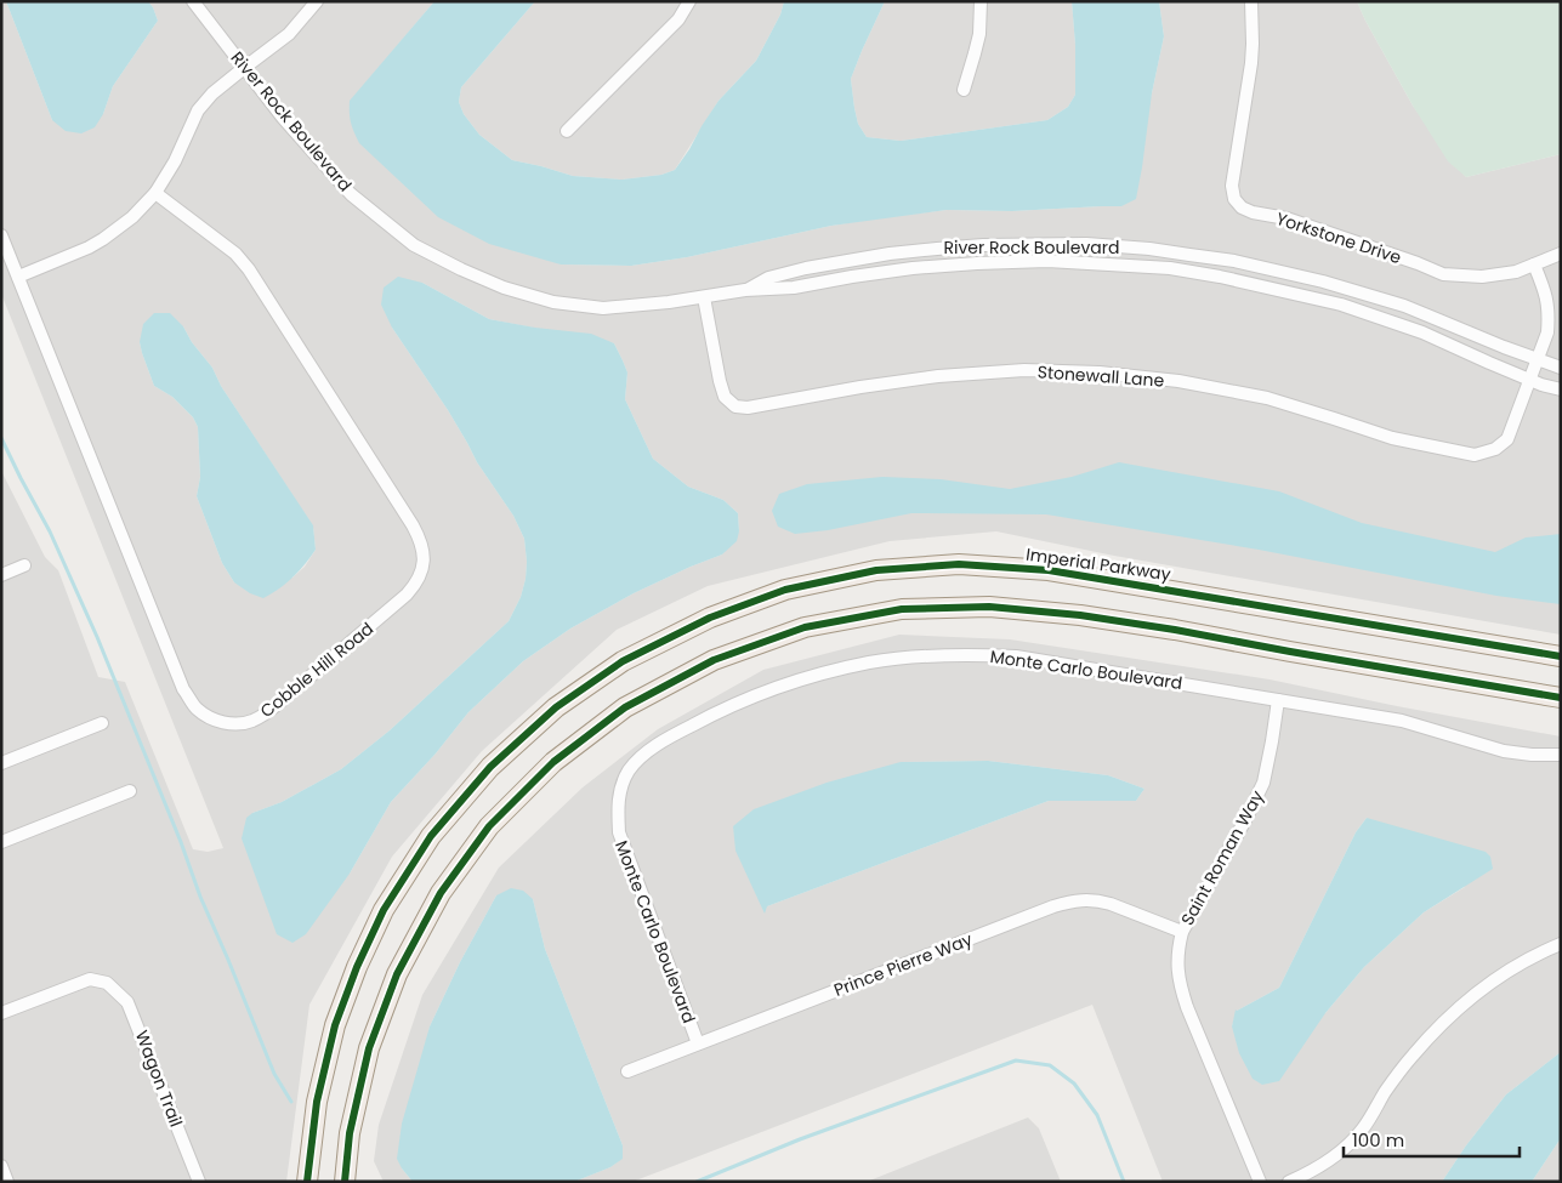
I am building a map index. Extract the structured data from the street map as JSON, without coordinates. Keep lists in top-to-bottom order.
{
  "streets": {
    "main road": ["Imperial Parkway"],
    "street": [
      "River Rock Boulevard",
      "Yorkstone Drive",
      "Stonewall Lane",
      "Cobble Hill Road",
      "Monte Carlo Boulevard",
      "Saint Roman Way",
      "Prince Pierre Way",
      "Wagon Trail"
    ]
  },
  "crossings": [
    ["River Rock Boulevard", "Stonewall Lane"],
    ["Monte Carlo Boulevard", "Saint Roman Way"],
    ["Monte Carlo Boulevard", "Prince Pierre Way"],
    ["Saint Roman Way", "Prince Pierre Way"]
  ],
  "scale_bar": "100 m"
}
